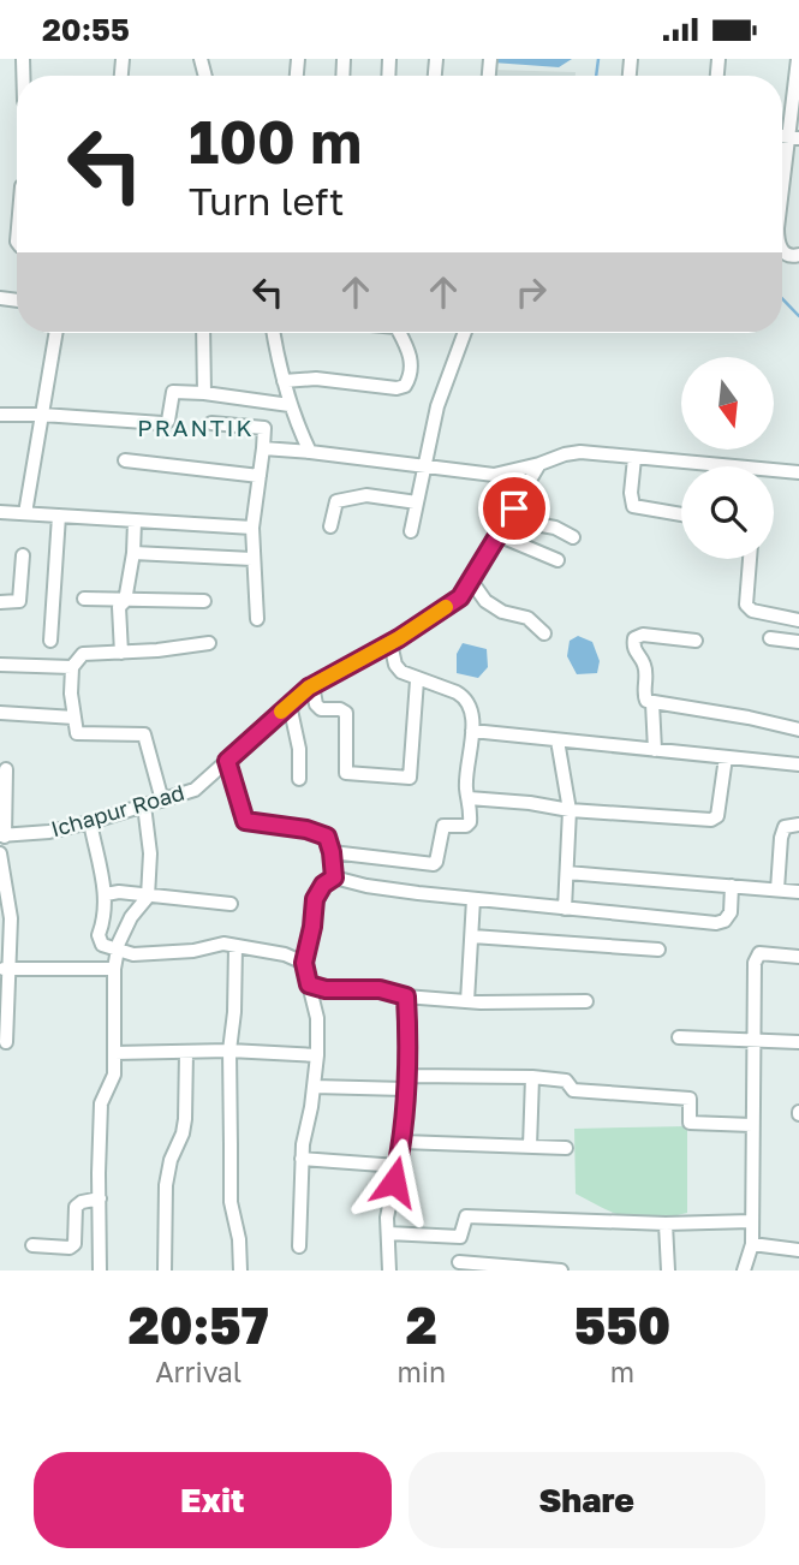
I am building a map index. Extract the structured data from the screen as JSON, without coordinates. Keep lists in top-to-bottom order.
{
  "streets": {
    "street": ["Ichapur Road"]
  },
  "districts": ["PRANTIK"],
  "north": "bottom",
  "page": {
    "status": "20:55",
    "turn": ["100 m", "Turn left"],
    "eta": [
      "20:57",
      "Arrival",
      "2",
      "min",
      "550",
      "m"
    ],
    "buttons": ["Exit", "Share"]
  }
}
